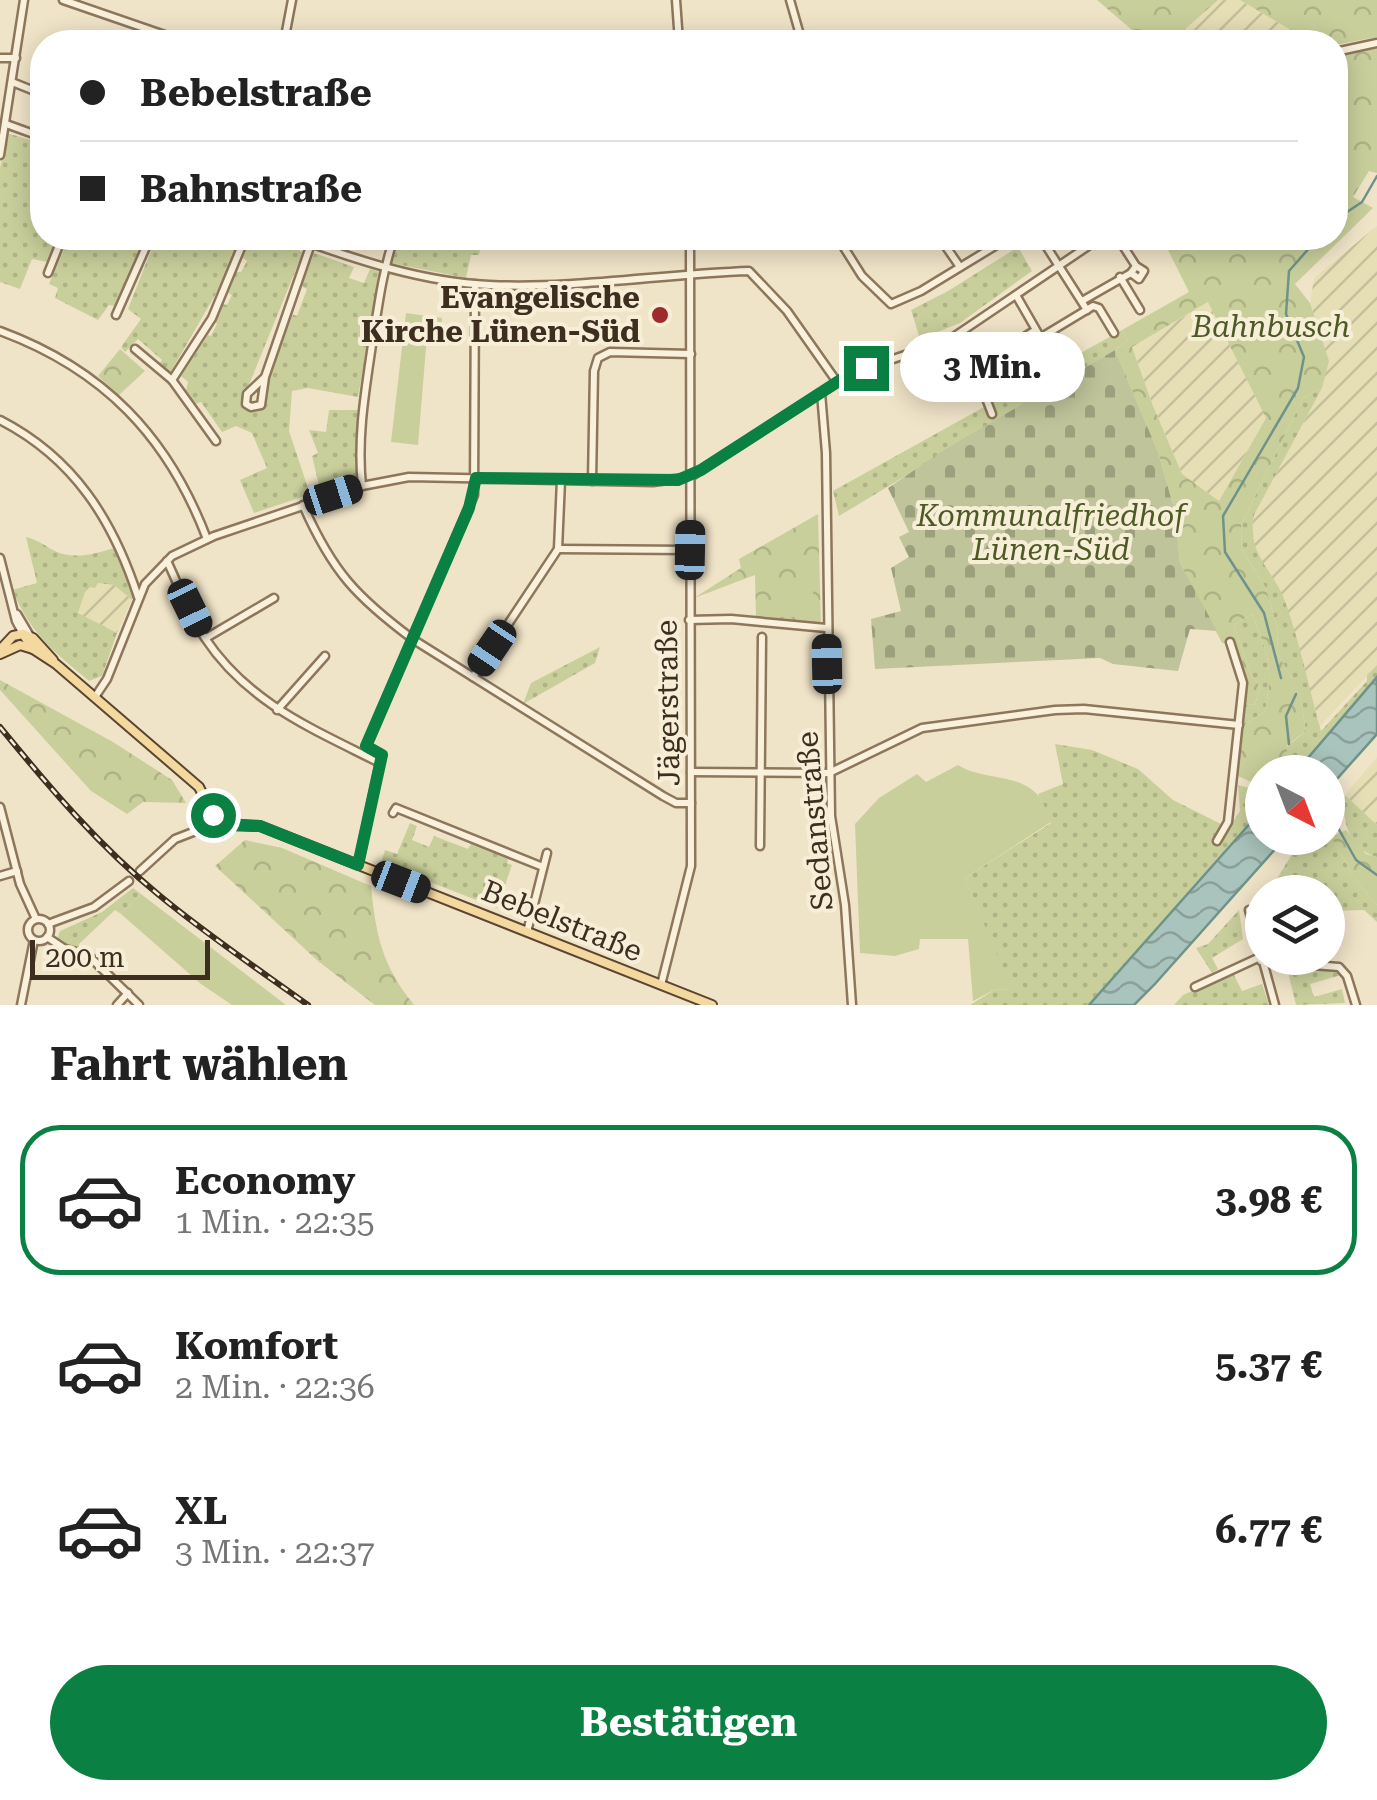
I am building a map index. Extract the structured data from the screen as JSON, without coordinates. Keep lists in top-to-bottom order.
{
  "streets": {
    "main road": ["Bebelstraße"],
    "street": ["Jägerstraße", "Sedanstraße"]
  },
  "crossings": [
    ["Jägerstraße", "Bebelstraße"]
  ],
  "parks": ["Bahnbusch", "Kommunalfriedhof Lünen-Süd"],
  "places": ["Evangelische Kirche Lünen-Süd"],
  "scale_bar": "200 m",
  "north": "bottom right",
  "page": {
    "banner": ["Bebelstraße", "Bahnstraße"],
    "bubble": "3 Min.",
    "scale": "200 m",
    "heading": "Fahrt wählen",
    "list": [
      {
        "name": "Economy",
        "note": "1 Min. · 22:35",
        "value": "3.98 €"
      },
      {
        "name": "Komfort",
        "note": "2 Min. · 22:36",
        "value": "5.37 €"
      },
      {
        "name": "XL",
        "note": "3 Min. · 22:37",
        "value": "6.77 €"
      }
    ],
    "buttons": "Bestätigen"
  }
}
